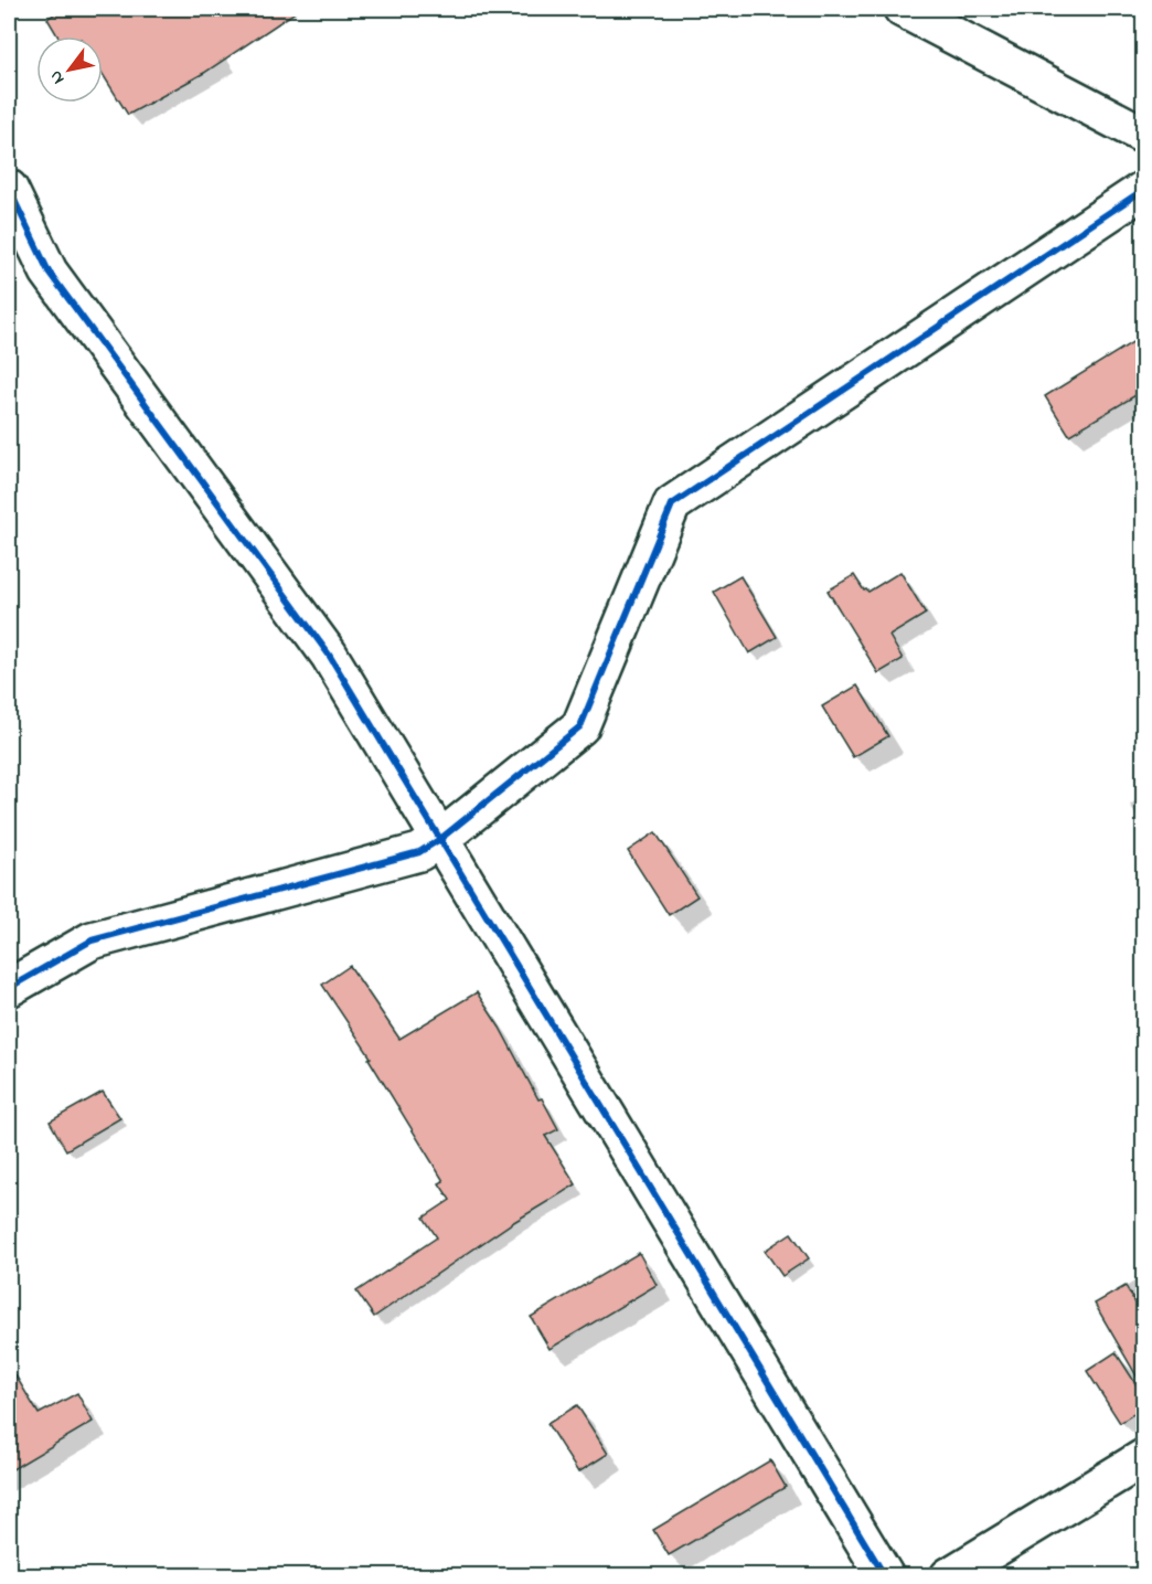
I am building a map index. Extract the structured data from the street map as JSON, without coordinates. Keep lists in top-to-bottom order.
{
  "north": "bottom left"
}
